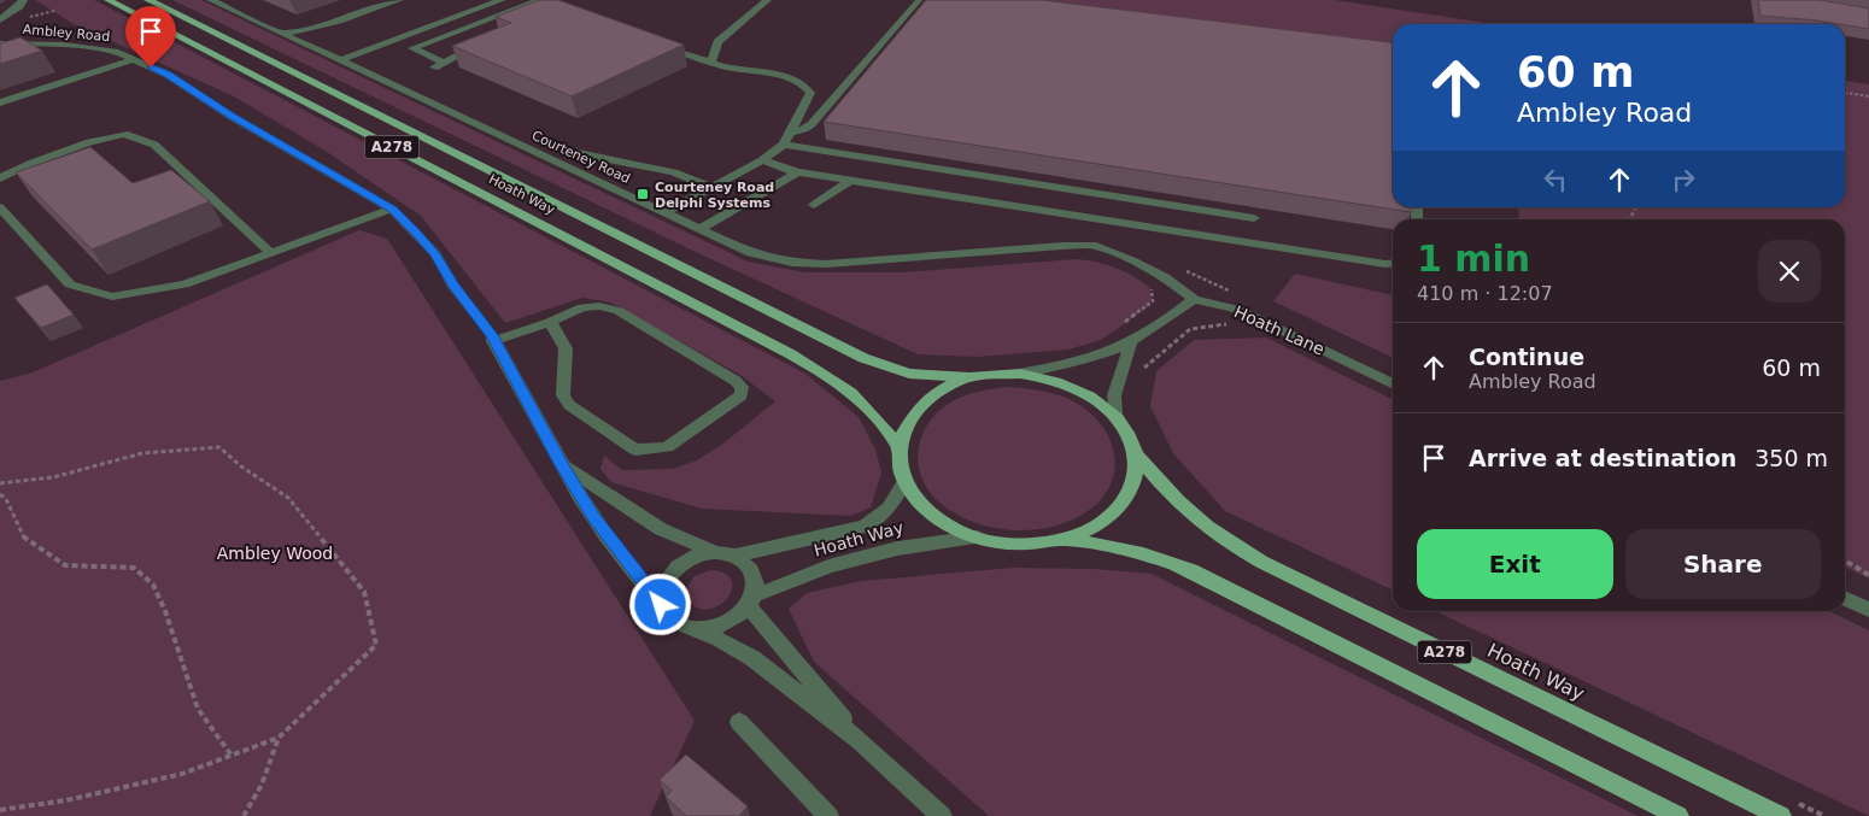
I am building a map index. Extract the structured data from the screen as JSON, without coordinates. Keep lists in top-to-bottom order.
{
  "streets": {
    "main road": ["A278", "Hoath Way"],
    "street": ["Ambley Road", "Courteney Road", "Hoath Lane"]
  },
  "crossings": [
    ["Ambley Road", "Hoath Way"],
    ["A278", "Hoath Way"],
    ["Courteney Road", "Hoath Lane"]
  ],
  "parks": ["Ambley Wood"],
  "places": {
    "transit": ["Courteney Road Delphi Systems"]
  },
  "page": {
    "turn": ["60 m", "Ambley Road"],
    "heading": ["1 min", "410 m · 12:07"],
    "list": [
      {
        "name": "Continue",
        "note": "Ambley Road",
        "value": "60 m"
      },
      {
        "name": "Arrive at destination",
        "value": "350 m"
      }
    ],
    "buttons": ["Exit", "Share"]
  }
}
